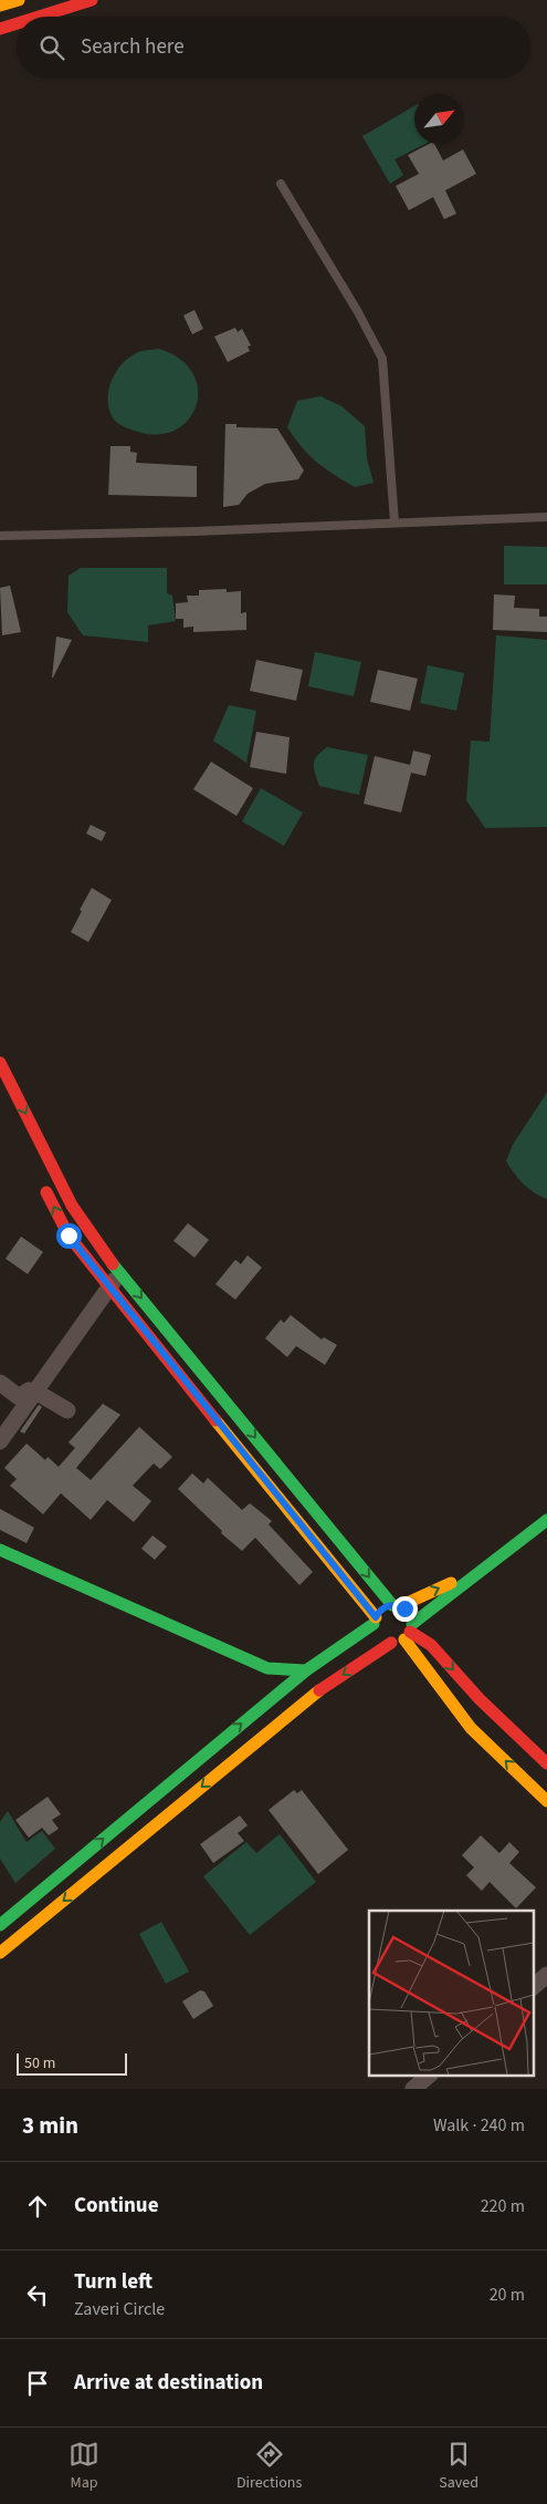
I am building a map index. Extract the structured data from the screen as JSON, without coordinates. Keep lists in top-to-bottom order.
{
  "scale_bar": "50 m",
  "north": "top right",
  "page": {
    "search": "Search here",
    "scale": "50 m",
    "heading": ["3 min", "Walk · 240 m"],
    "list": [
      ["Continue", "220 m"],
      ["Turn left", "Zaveri Circle", "20 m"],
      "Arrive at destination"
    ],
    "nav": ["Map", "Directions", "Saved"]
  }
}
